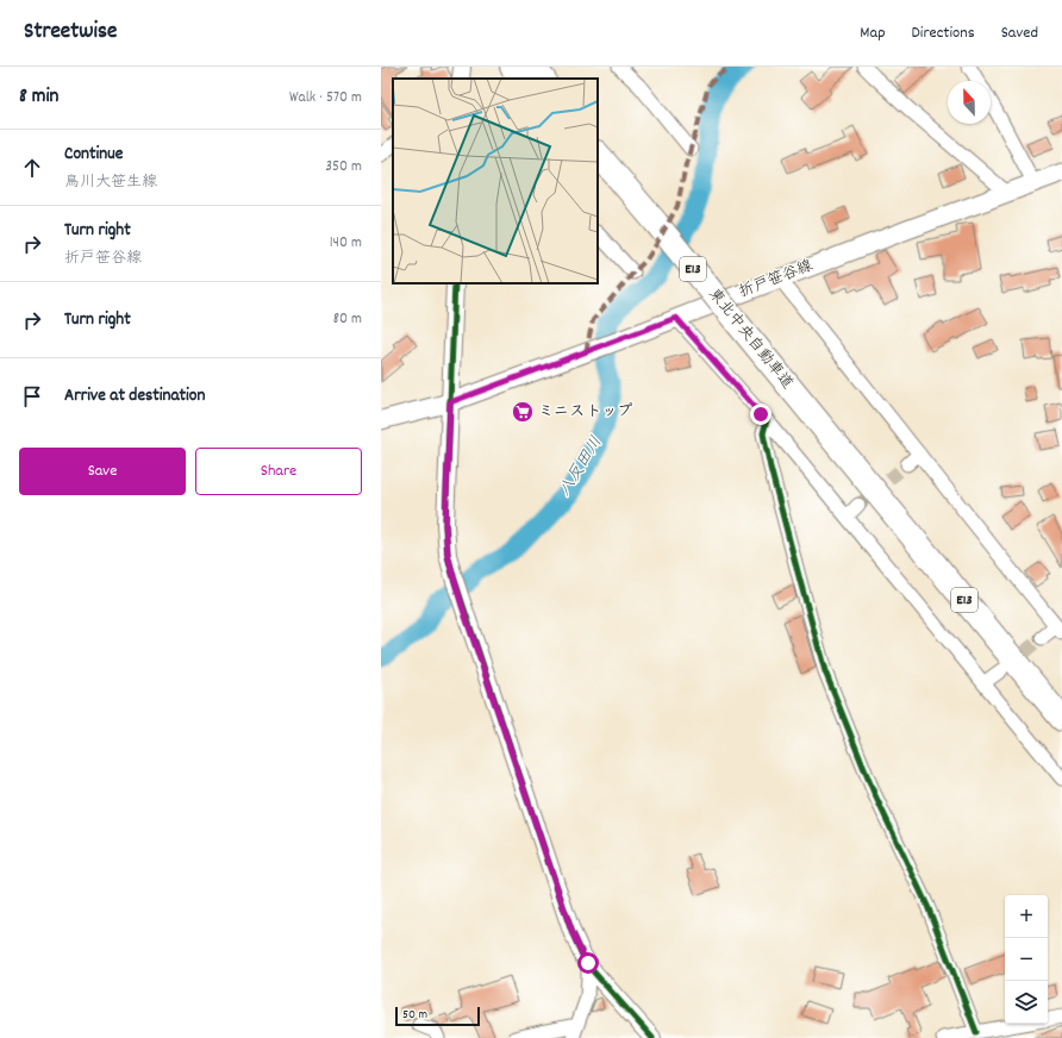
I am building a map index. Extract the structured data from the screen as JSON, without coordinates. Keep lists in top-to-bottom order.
{
  "streets": {
    "highway": ["E13", "東北中央自動車道"],
    "main road": ["折戸笹谷線"]
  },
  "water": ["八反田川"],
  "places": {
    "supermarket": ["ミニストップ"]
  },
  "scale_bar": "50 m",
  "north": "top",
  "page": {
    "header": "Streetwise",
    "nav": ["Map", "Directions", "Saved"],
    "heading": ["8 min", "Walk · 570 m"],
    "list": [
      ["Continue", "鳥川大笹生線", "350 m"],
      ["Turn right", "折戸笹谷線", "140 m"],
      ["Turn right", "80 m"],
      "Arrive at destination"
    ],
    "buttons": ["Save", "Share"],
    "map_buttons": ["+", "−"],
    "scale": "50 m"
  }
}
